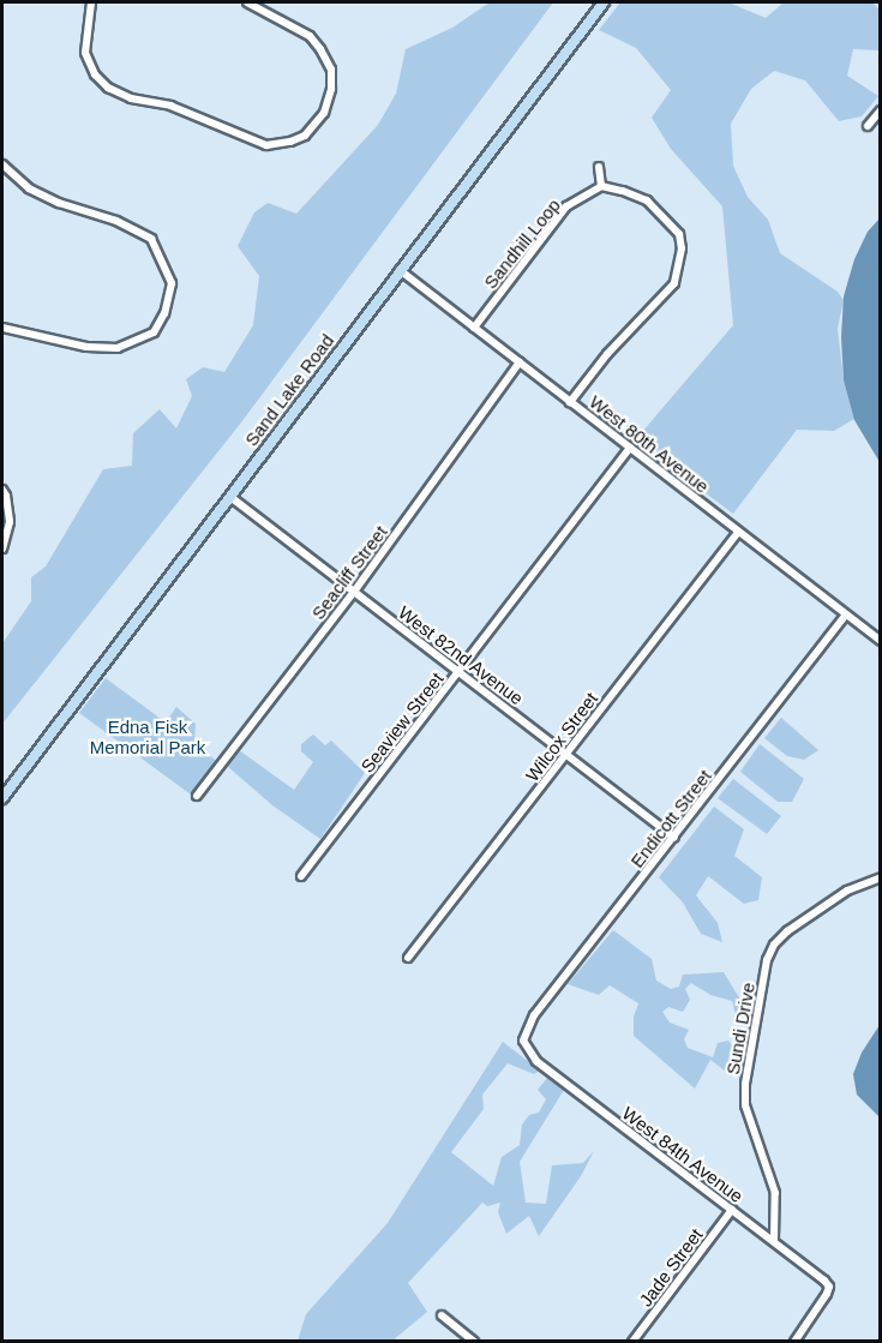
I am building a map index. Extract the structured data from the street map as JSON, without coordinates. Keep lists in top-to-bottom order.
{
  "streets": {
    "main road": ["Sand Lake Road"],
    "street": [
      "Sandhill Loop",
      "West 80th Avenue",
      "Seacliff Street",
      "West 82nd Avenue",
      "Seaview Street",
      "Wilcox Street",
      "Endicott Street",
      "Sundi Drive",
      "West 84th Avenue",
      "Jade Street"
    ]
  },
  "crossings": [
    ["Sandhill Loop", "West 80th Avenue"],
    ["Sand Lake Road", "West 80th Avenue"],
    ["Sand Lake Road", "West 82nd Avenue"],
    ["West 80th Avenue", "Seacliff Street"],
    ["West 80th Avenue", "Seaview Street"],
    ["West 80th Avenue", "Wilcox Street"],
    ["West 80th Avenue", "Endicott Street"],
    ["Seacliff Street", "West 82nd Avenue"],
    ["West 82nd Avenue", "Seaview Street"],
    ["West 82nd Avenue", "Wilcox Street"],
    ["West 82nd Avenue", "Endicott Street"],
    ["Endicott Street", "West 84th Avenue"],
    ["Sundi Drive", "West 84th Avenue"],
    ["West 84th Avenue", "Jade Street"]
  ],
  "parks": ["Edna Fisk Memorial Park"]
}
